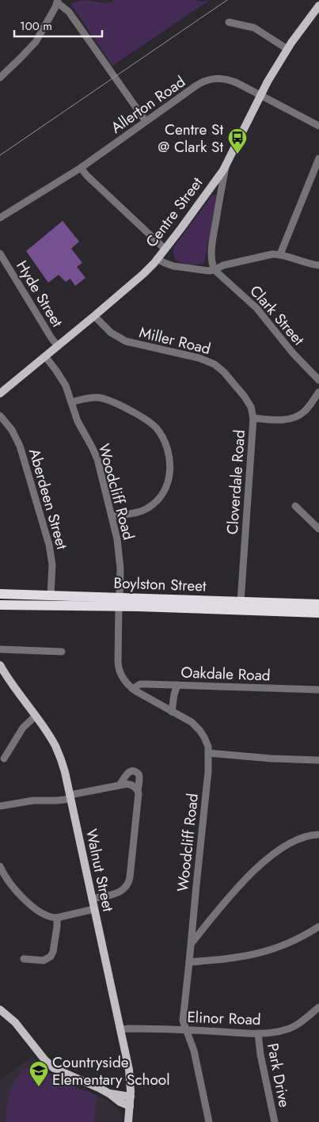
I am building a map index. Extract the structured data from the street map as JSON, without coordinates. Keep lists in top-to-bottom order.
{
  "streets": {
    "highway": ["Boylston Street"],
    "main road": ["Centre Street", "Walnut Street"],
    "street": [
      "Allerton Road",
      "Hyde Street",
      "Clark Street",
      "Miller Road",
      "Cloverdale Road",
      "Woodcliff Road",
      "Aberdeen Street",
      "Oakdale Road",
      "Elinor Road",
      "Park Drive"
    ]
  },
  "crossings": [
    ["Allerton Road", "Centre Street"],
    ["Centre Street", "Hyde Street"],
    ["Centre Street", "Miller Road"],
    ["Centre Street", "Woodcliff Road"],
    ["Miller Road", "Cloverdale Road"],
    ["Cloverdale Road", "Boylston Street"],
    ["Woodcliff Road", "Boylston Street"],
    ["Woodcliff Road", "Oakdale Road"],
    ["Woodcliff Road", "Elinor Road"],
    ["Aberdeen Street", "Boylston Street"],
    ["Walnut Street", "Elinor Road"],
    ["Elinor Road", "Park Drive"]
  ],
  "places": {
    "bus stop": ["Centre St @ Clark St"],
    "school or university": ["Countryside Elementary School"]
  },
  "scale_bar": "100 m"
}
